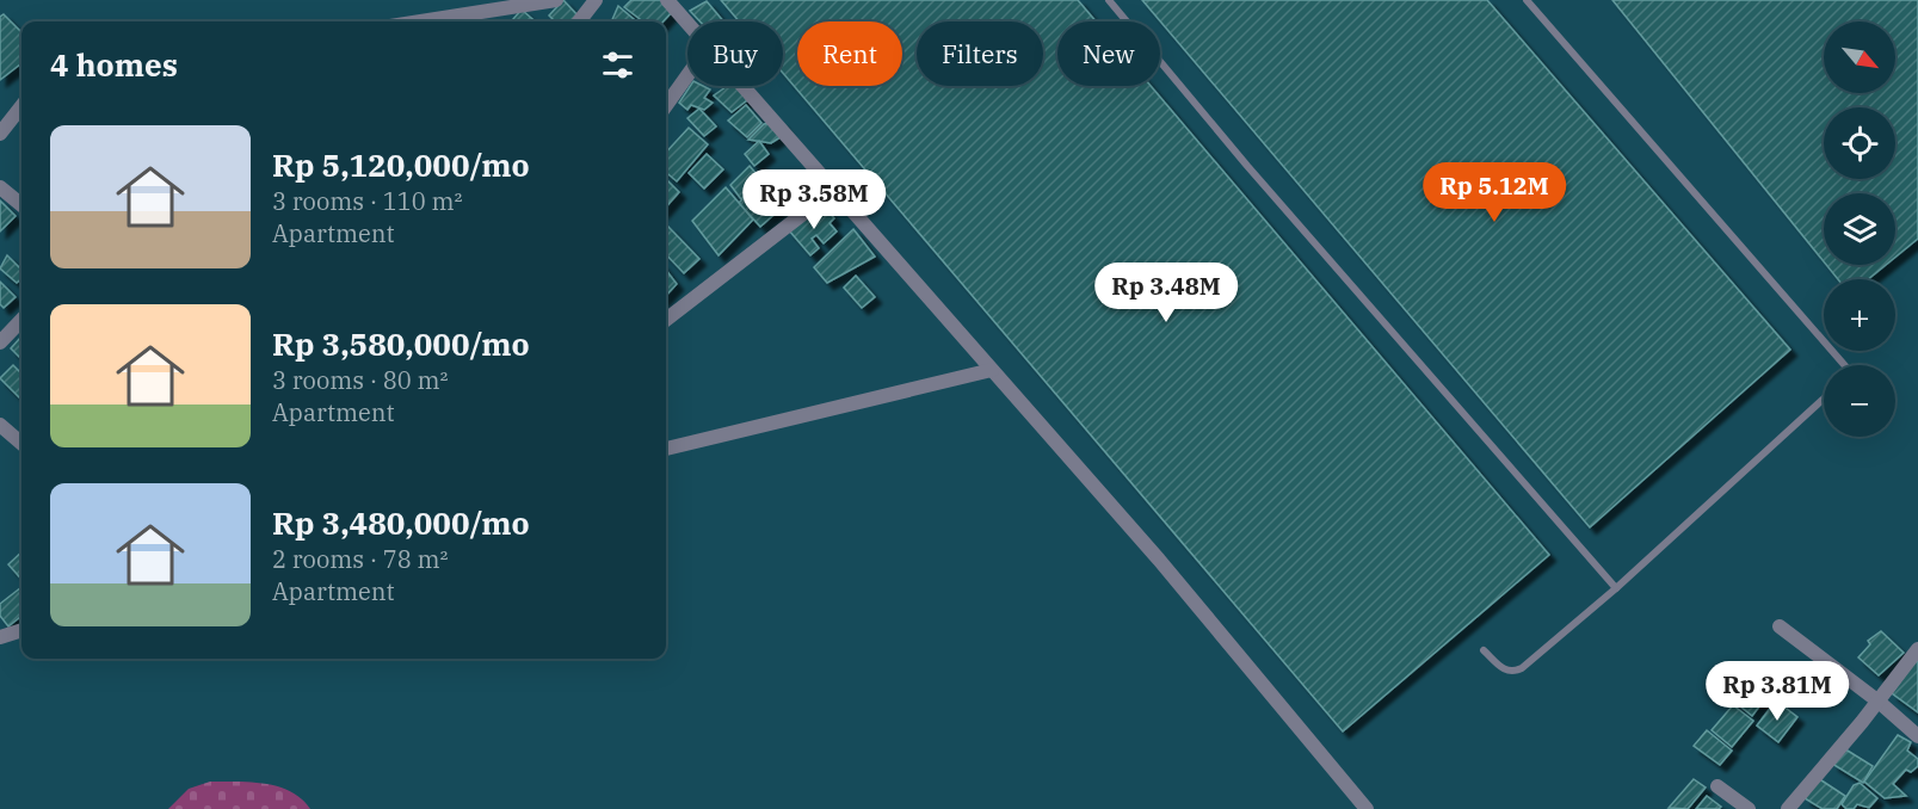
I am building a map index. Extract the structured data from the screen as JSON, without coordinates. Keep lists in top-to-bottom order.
{
  "north": "bottom right",
  "page": {
    "map_buttons": ["+", "−"],
    "chip": [
      "Buy",
      "Rent",
      "Filters",
      "New"
    ],
    "heading": "4 homes",
    "list": [
      {
        "name": "Rp 5,120,000/mo",
        "note": "3 rooms · 110 m² · Apartment"
      },
      {
        "name": "Rp 3,580,000/mo",
        "note": "3 rooms · 80 m² · Apartment"
      },
      {
        "name": "Rp 3,480,000/mo",
        "note": "2 rooms · 78 m² · Apartment"
      }
    ],
    "price": [
      "Rp 5.12M",
      "Rp 3.58M",
      "Rp 3.48M",
      "Rp 3.81M"
    ]
  }
}
